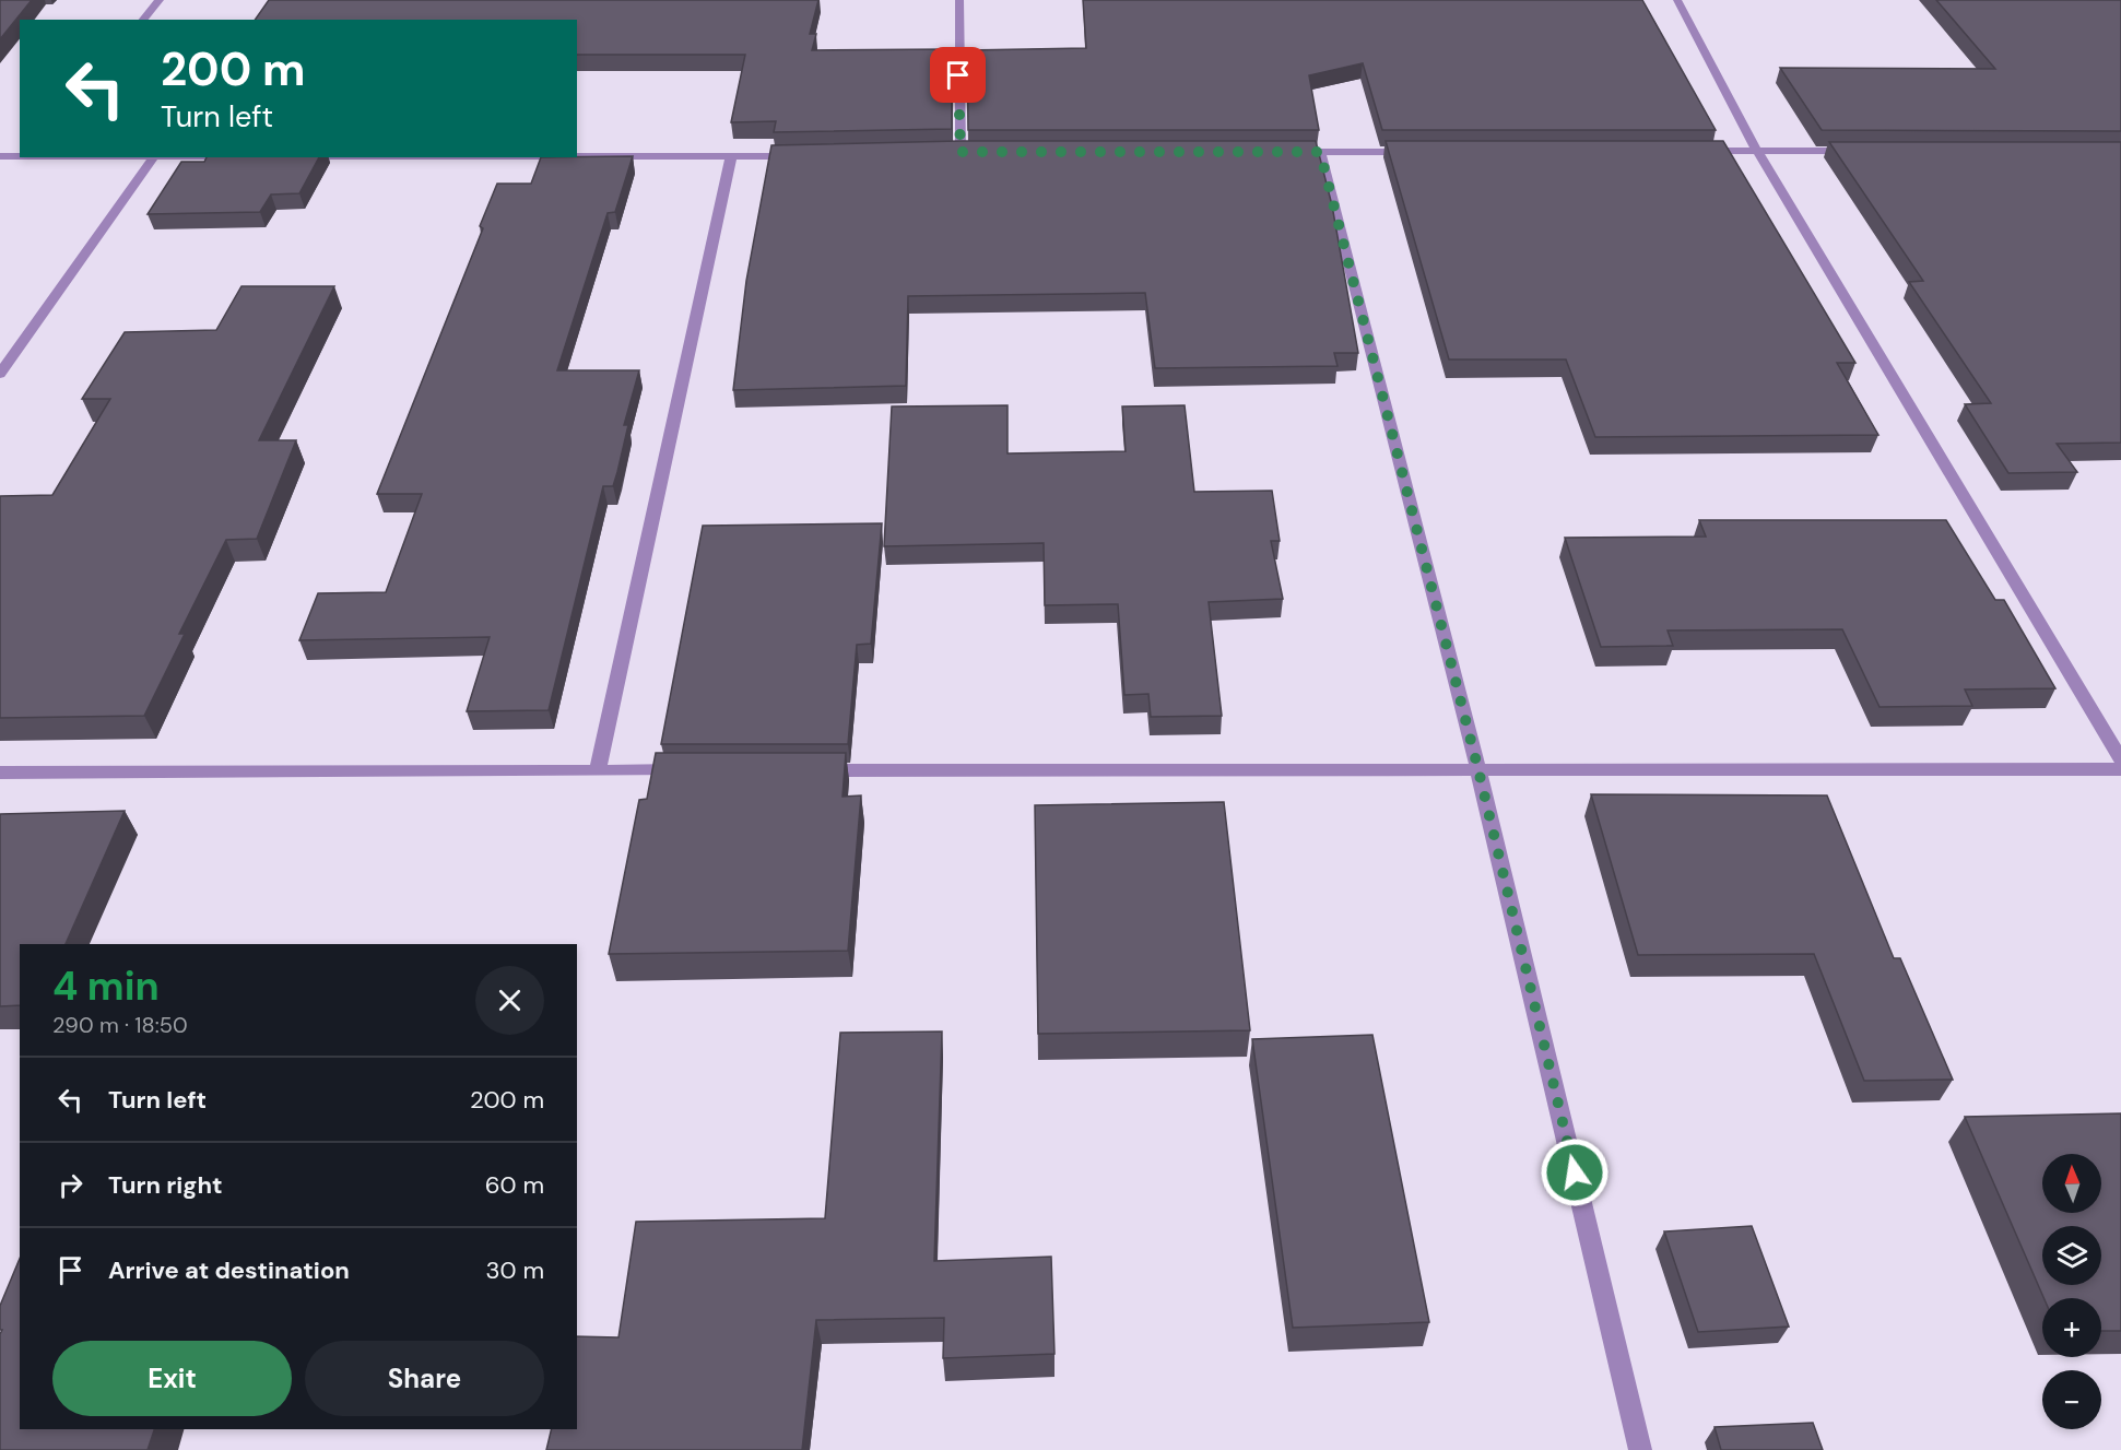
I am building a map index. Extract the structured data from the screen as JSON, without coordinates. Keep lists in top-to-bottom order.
{
  "north": "top",
  "page": {
    "turn": ["200 m", "Turn left"],
    "heading": ["4 min", "290 m · 18:50"],
    "list": [
      {
        "name": "Turn left",
        "value": "200 m"
      },
      {
        "name": "Turn right",
        "value": "60 m"
      },
      {
        "name": "Arrive at destination",
        "value": "30 m"
      }
    ],
    "map_buttons": ["+", "−"],
    "buttons": ["Exit", "Share"]
  }
}
